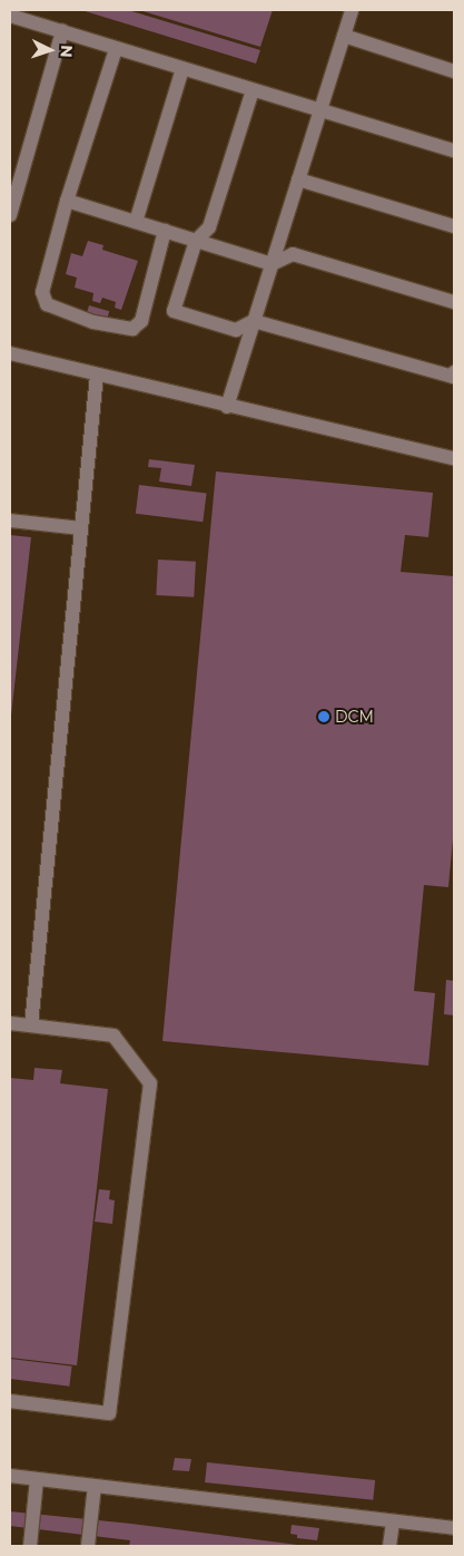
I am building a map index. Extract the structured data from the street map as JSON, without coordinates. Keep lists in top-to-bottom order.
{
  "places": ["DCM"],
  "north": "right"
}
